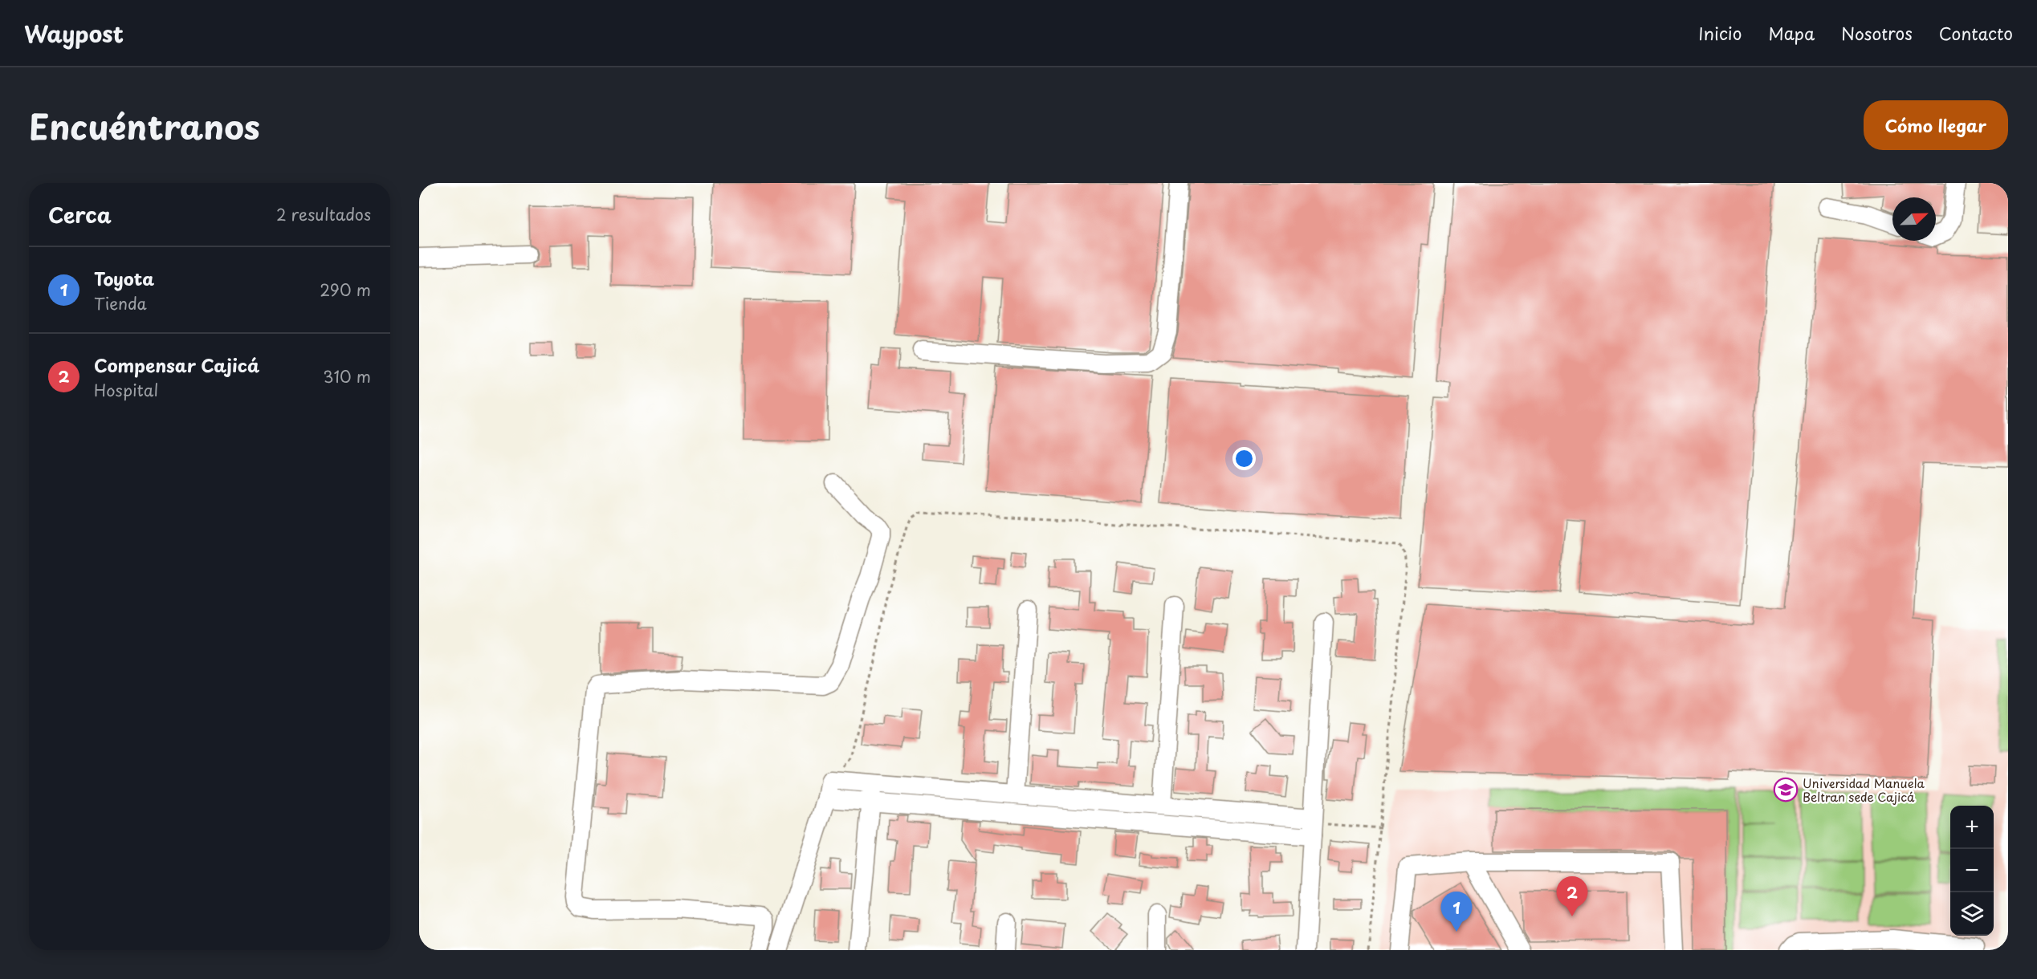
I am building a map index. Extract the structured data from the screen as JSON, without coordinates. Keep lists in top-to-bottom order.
{
  "places": {
    "school or university": ["Universidad Manuela Beltran sede Cajicá"]
  },
  "north": "top right",
  "page": {
    "header": "Waypost",
    "nav": [
      "Inicio",
      "Mapa",
      "Nosotros",
      "Contacto"
    ],
    "title": "Encuéntranos",
    "buttons": "Cómo llegar",
    "heading": ["Cerca", "2 resultados"],
    "list": [
      {
        "mark": "1",
        "name": "Toyota",
        "note": "Tienda",
        "value": "290 m"
      },
      {
        "mark": "2",
        "name": "Compensar Cajicá",
        "note": "Hospital",
        "value": "310 m"
      }
    ],
    "map_buttons": ["+", "−"],
    "pins": ["2", "1"]
  }
}
